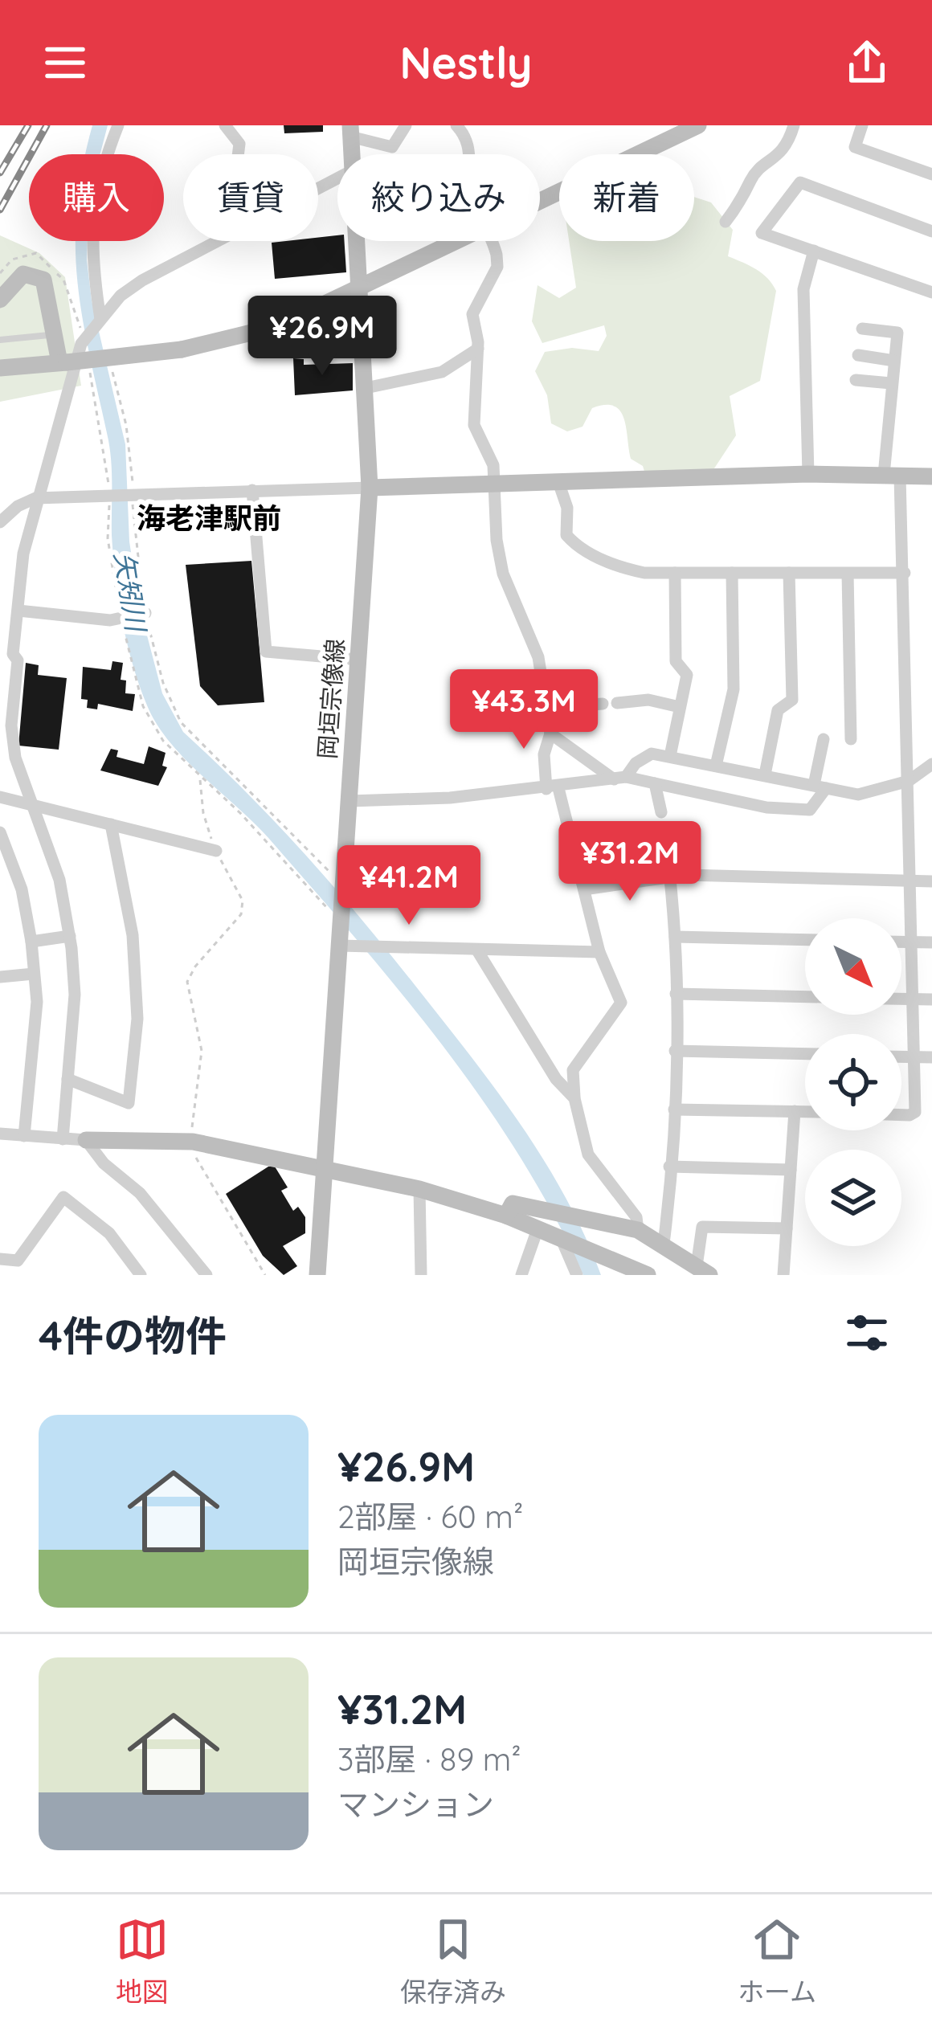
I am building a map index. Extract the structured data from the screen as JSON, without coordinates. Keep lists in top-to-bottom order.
{
  "streets": {
    "main road": ["岡垣宗像線"]
  },
  "districts": ["海老津駅前"],
  "water": ["矢矧川"],
  "north": "bottom right",
  "page": {
    "header": "Nestly",
    "chip": [
      "購入",
      "賃貸",
      "絞り込み",
      "新着"
    ],
    "price": [
      "¥26.9M",
      "¥43.3M",
      "¥31.2M",
      "¥41.2M"
    ],
    "heading": "4件の物件",
    "list": [
      {
        "name": "¥26.9M",
        "note": "2部屋 · 60 m² · 岡垣宗像線"
      },
      {
        "name": "¥31.2M",
        "note": "3部屋 · 89 m² · マンション"
      }
    ],
    "tabs": ["地図", "保存済み", "ホーム"]
  }
}
